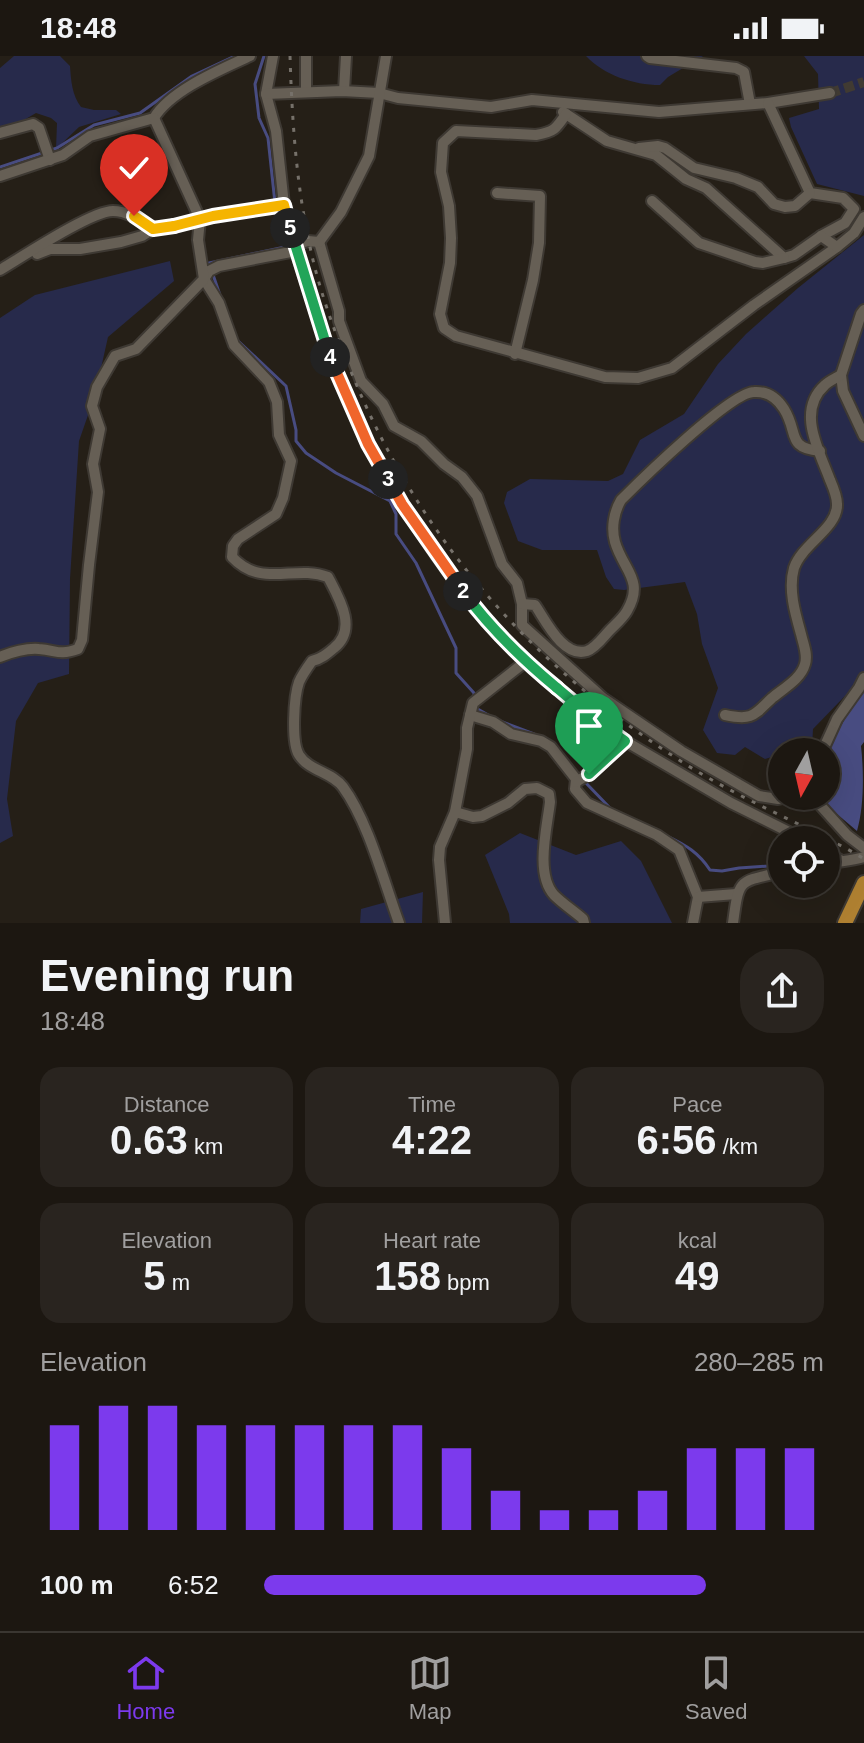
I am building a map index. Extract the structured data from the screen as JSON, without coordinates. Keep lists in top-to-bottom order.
{
  "north": "bottom",
  "page": {
    "status": "18:48",
    "pins": [
      "5",
      "4",
      "3",
      "2"
    ],
    "heading": ["Evening run", "18:48"],
    "stats": [
      ["Distance", "0.63 km"],
      ["Time", "4:22"],
      ["Pace", "6:56 /km"],
      ["Elevation", "5 m"],
      ["Heart rate", "158 bpm"],
      ["kcal", "49"]
    ],
    "chart": ["Elevation", "280–285 m"],
    "list": [
      {
        "name": "100 m",
        "note": "6:52"
      }
    ],
    "tabs": ["Home", "Map", "Saved"]
  }
}
